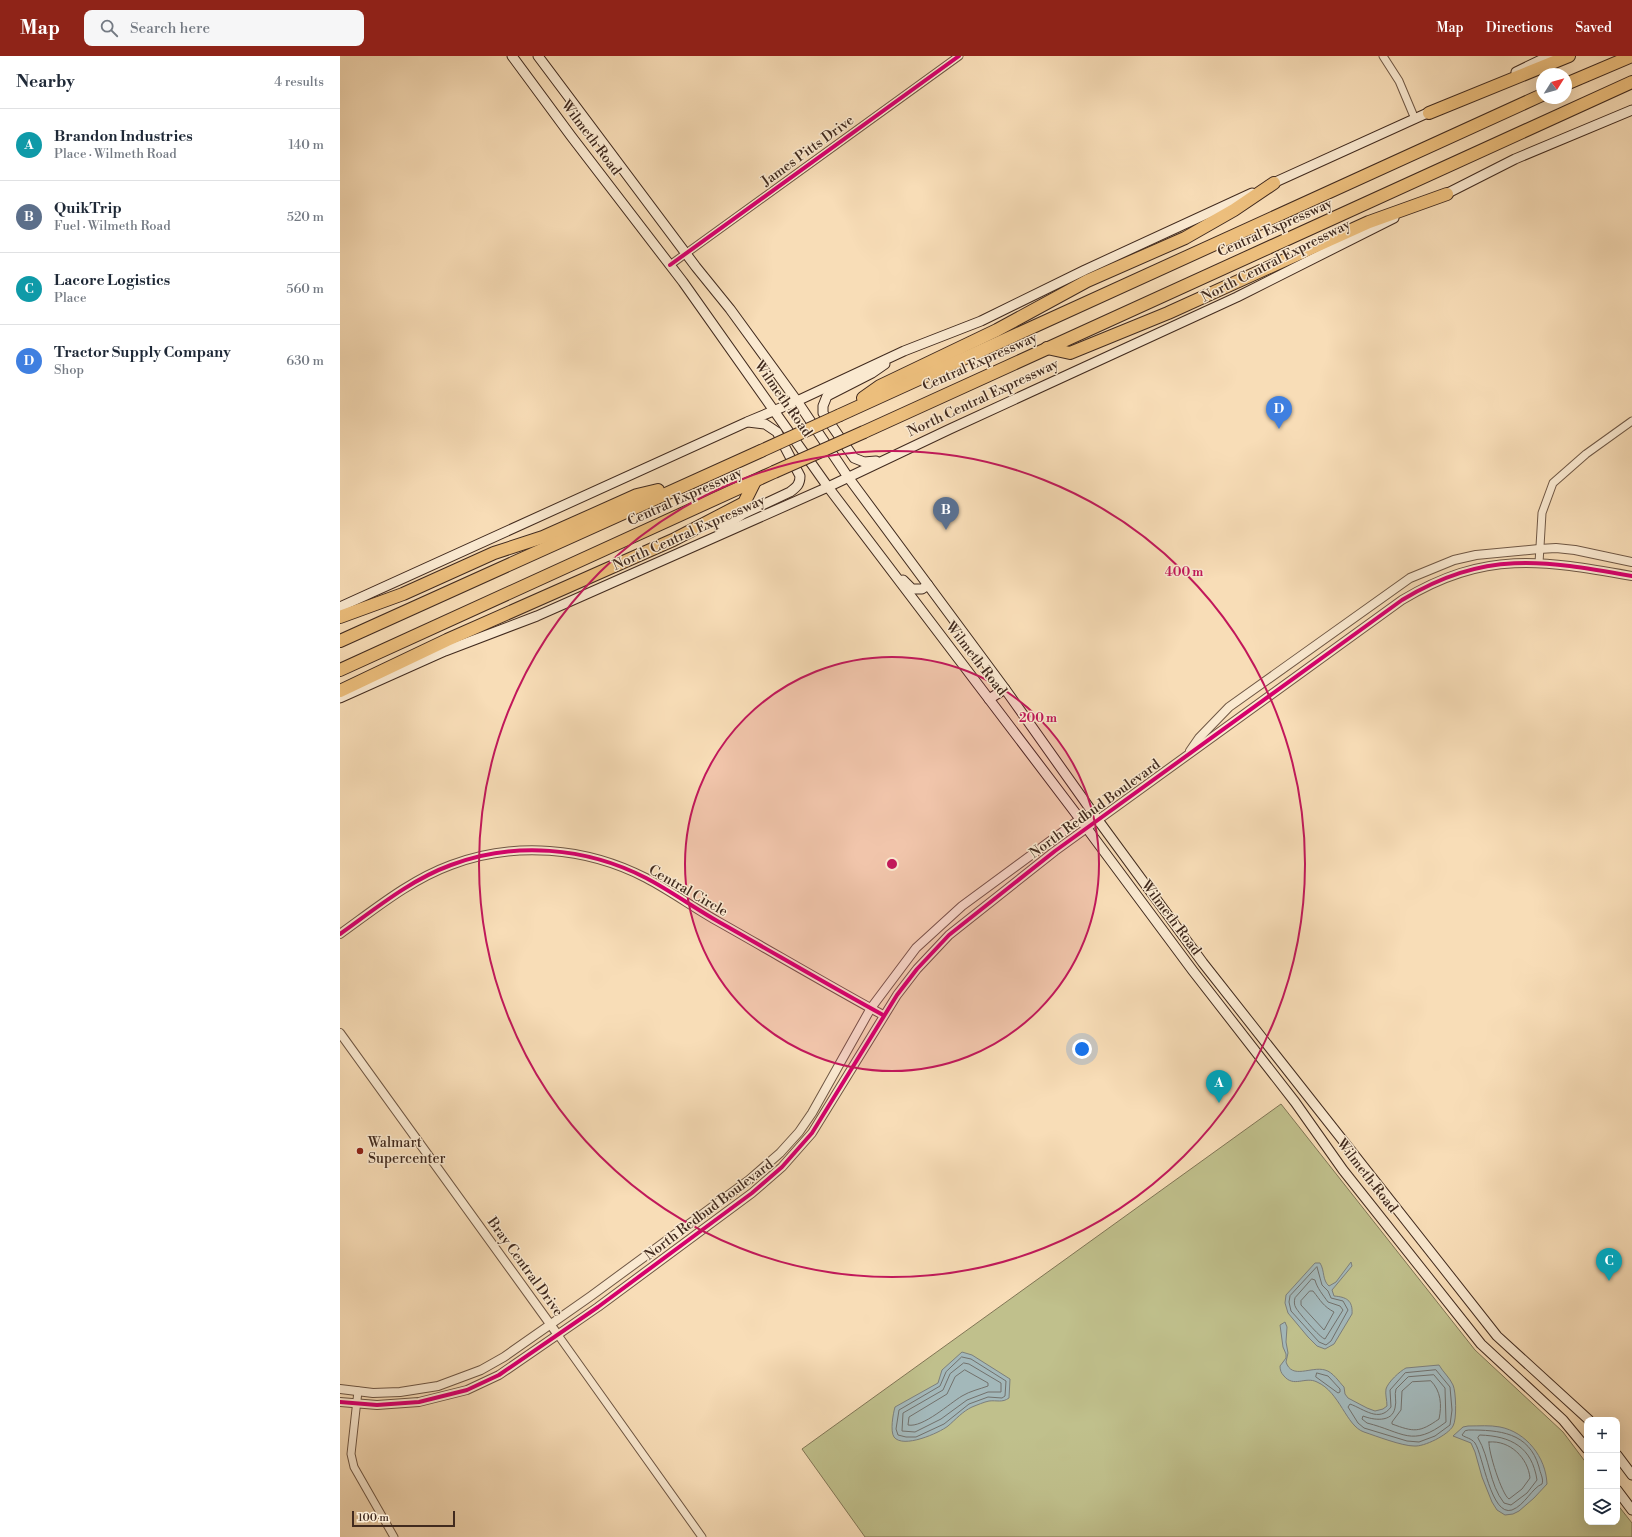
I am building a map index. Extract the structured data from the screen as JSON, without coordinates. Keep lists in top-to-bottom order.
{
  "streets": {
    "highway": ["Central Expressway"],
    "main road": ["Wilmeth Road", "North Central Expressway"],
    "street": [
      "James Pitts Drive",
      "North Redbud Boulevard",
      "Central Circle",
      "Bray Central Drive"
    ]
  },
  "crossings": [
    ["Wilmeth Road", "James Pitts Drive"],
    ["Wilmeth Road", "North Central Expressway"],
    ["Wilmeth Road", "North Redbud Boulevard"],
    ["North Redbud Boulevard", "Central Circle"],
    ["North Redbud Boulevard", "Bray Central Drive"]
  ],
  "places": ["Walmart Supercenter"],
  "scale_bar": "100 m",
  "north": "top right",
  "page": {
    "header": "Map",
    "search": "Search here",
    "nav": ["Map", "Directions", "Saved"],
    "heading": ["Nearby", "4 results"],
    "list": [
      {
        "mark": "A",
        "name": "Brandon Industries",
        "note": "Place · Wilmeth Road",
        "value": "140 m"
      },
      {
        "mark": "B",
        "name": "QuikTrip",
        "note": "Fuel · Wilmeth Road",
        "value": "520 m"
      },
      {
        "mark": "C",
        "name": "Lacore Logistics",
        "note": "Place",
        "value": "560 m"
      },
      {
        "mark": "D",
        "name": "Tractor Supply Company",
        "note": "Shop",
        "value": "630 m"
      }
    ],
    "pins": [
      "D",
      "B",
      "A",
      "C"
    ],
    "map_buttons": ["+", "−"],
    "scale": "100 m"
  },
  "rings": ["400 m", "200 m"]
}
